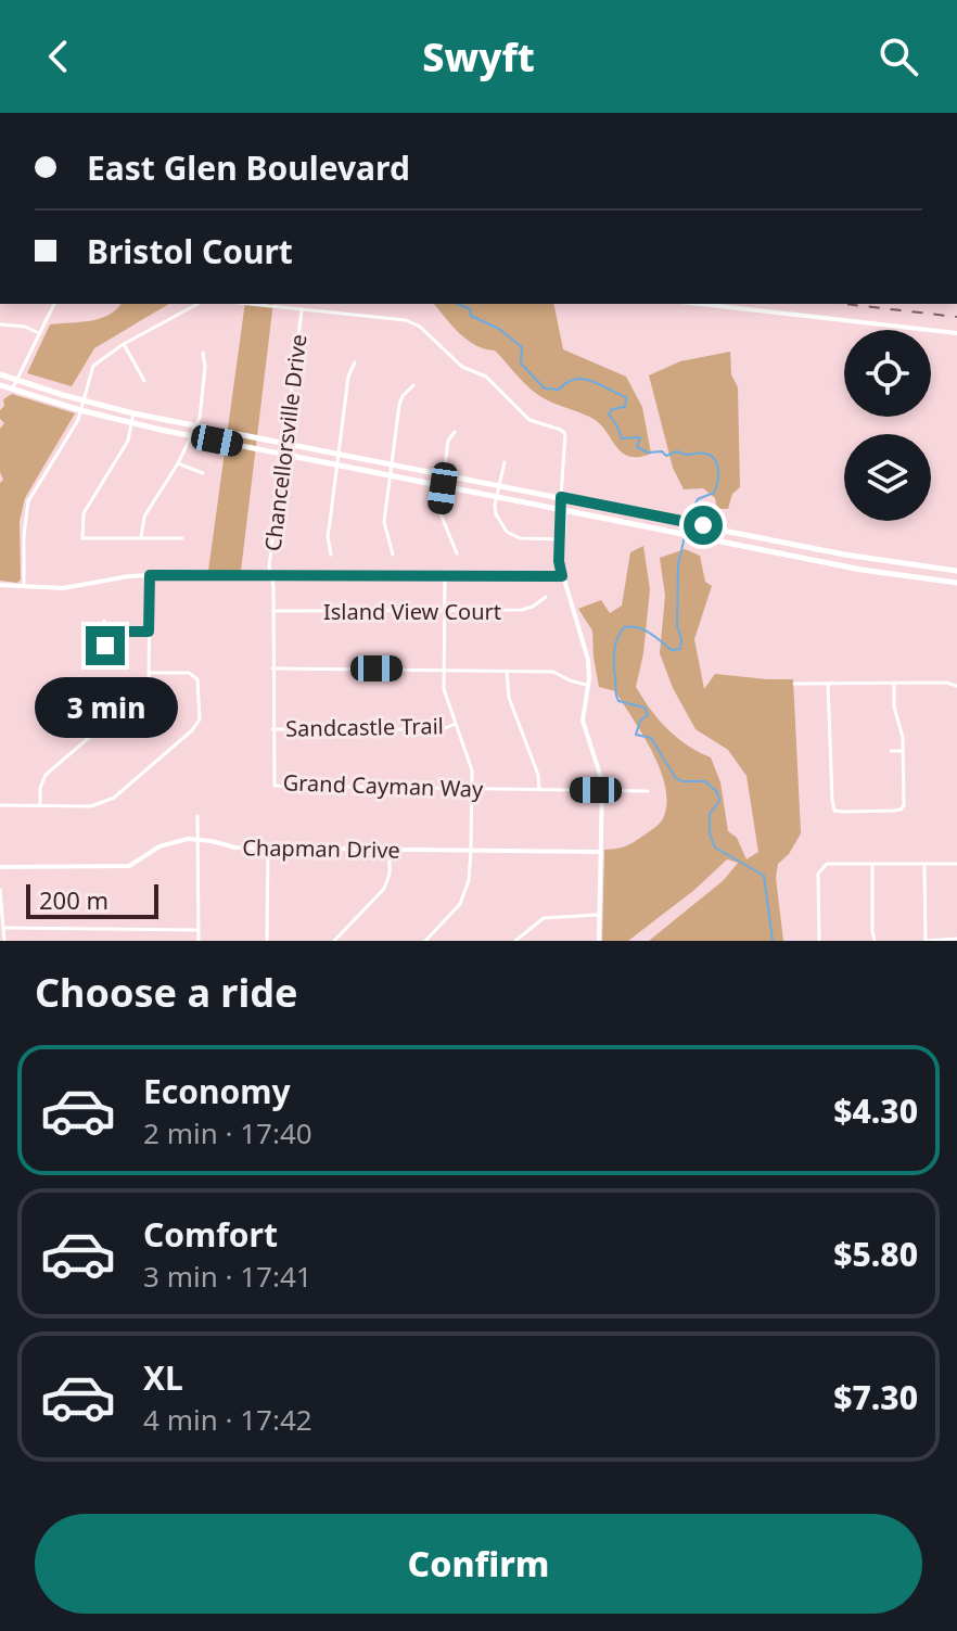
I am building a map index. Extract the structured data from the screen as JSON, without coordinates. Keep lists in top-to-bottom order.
{
  "streets": {
    "street": [
      "Chancellorsville Drive",
      "Island View Court",
      "Sandcastle Trail",
      "Grand Cayman Way",
      "Chapman Drive"
    ]
  },
  "crossings": [
    ["Chancellorsville Drive", "Grand Cayman Way"],
    ["Island View Court", "Grand Cayman Way"],
    ["Sandcastle Trail", "Grand Cayman Way"]
  ],
  "scale_bar": "200 m",
  "page": {
    "header": "Swyft",
    "banner": ["East Glen Boulevard", "Bristol Court"],
    "bubble": "3 min",
    "scale": "200 m",
    "heading": "Choose a ride",
    "list": [
      {
        "name": "Economy",
        "note": "2 min · 17:40",
        "value": "$4.30"
      },
      {
        "name": "Comfort",
        "note": "3 min · 17:41",
        "value": "$5.80"
      },
      {
        "name": "XL",
        "note": "4 min · 17:42",
        "value": "$7.30"
      }
    ],
    "buttons": "Confirm"
  }
}
